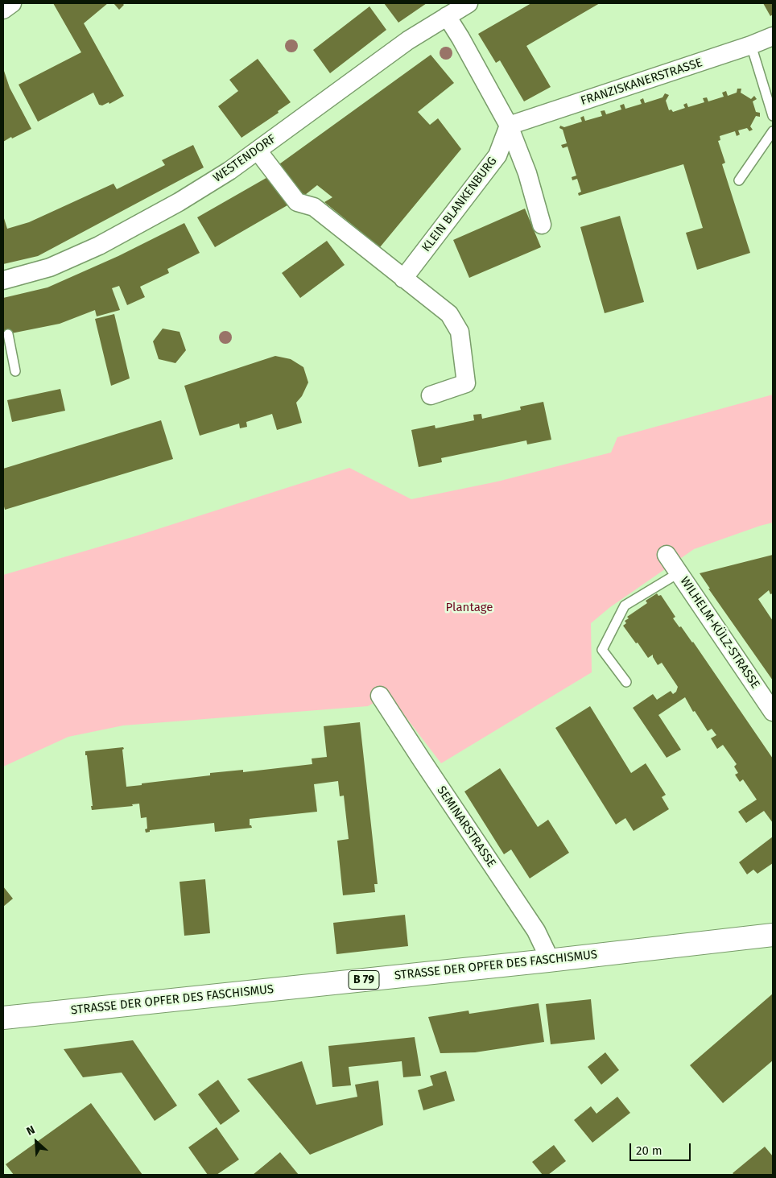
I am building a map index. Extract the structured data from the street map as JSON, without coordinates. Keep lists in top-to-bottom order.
{
  "streets": {
    "main road": ["STRASSE DER OPFER DES FASCHISMUS", "B 79"],
    "street": [
      "FRANZISKANERSTRASSE",
      "WESTENDORF",
      "KLEIN BLANKENBURG",
      "WILHELM-KÜLZ-STRASSE",
      "SEMINARSTRASSE"
    ]
  },
  "crossings": [
    ["FRANZISKANERSTRASSE", "KLEIN BLANKENBURG"],
    ["SEMINARSTRASSE", "STRASSE DER OPFER DES FASCHISMUS"]
  ],
  "parks": ["Plantage"],
  "scale_bar": "20 m",
  "north": "top left"
}
